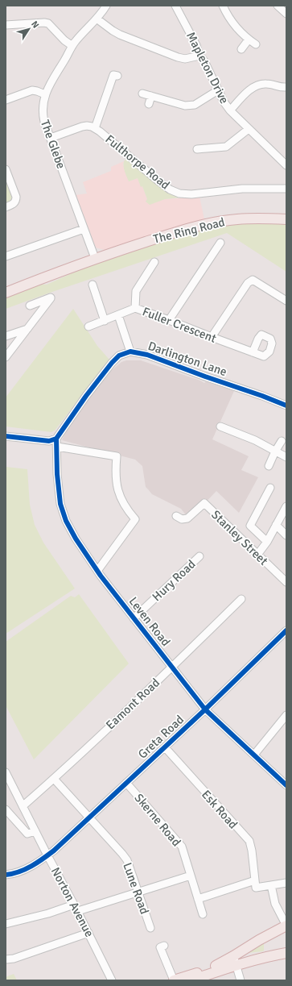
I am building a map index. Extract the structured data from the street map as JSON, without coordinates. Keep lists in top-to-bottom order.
{
  "streets": {
    "main road": ["The Ring Road"],
    "street": [
      "Mapleton Drive",
      "The Glebe",
      "Fulthorpe Road",
      "Fuller Crescent",
      "Darlington Lane",
      "Stanley Street",
      "Hury Road",
      "Leven Road",
      "Eamont Road",
      "Greta Road",
      "Esk Road",
      "Skerne Road",
      "Lune Road",
      "Norton Avenue"
    ]
  },
  "crossings": [
    ["The Glebe", "Fulthorpe Road"],
    ["The Glebe", "The Ring Road"],
    ["Darlington Lane", "Leven Road"],
    ["Hury Road", "Leven Road"],
    ["Leven Road", "Eamont Road"],
    ["Leven Road", "Greta Road"],
    ["Eamont Road", "Lune Road"],
    ["Eamont Road", "Norton Avenue"],
    ["Greta Road", "Esk Road"],
    ["Greta Road", "Skerne Road"],
    ["Greta Road", "Lune Road"],
    ["Greta Road", "Norton Avenue"]
  ],
  "north": "top right"
}
